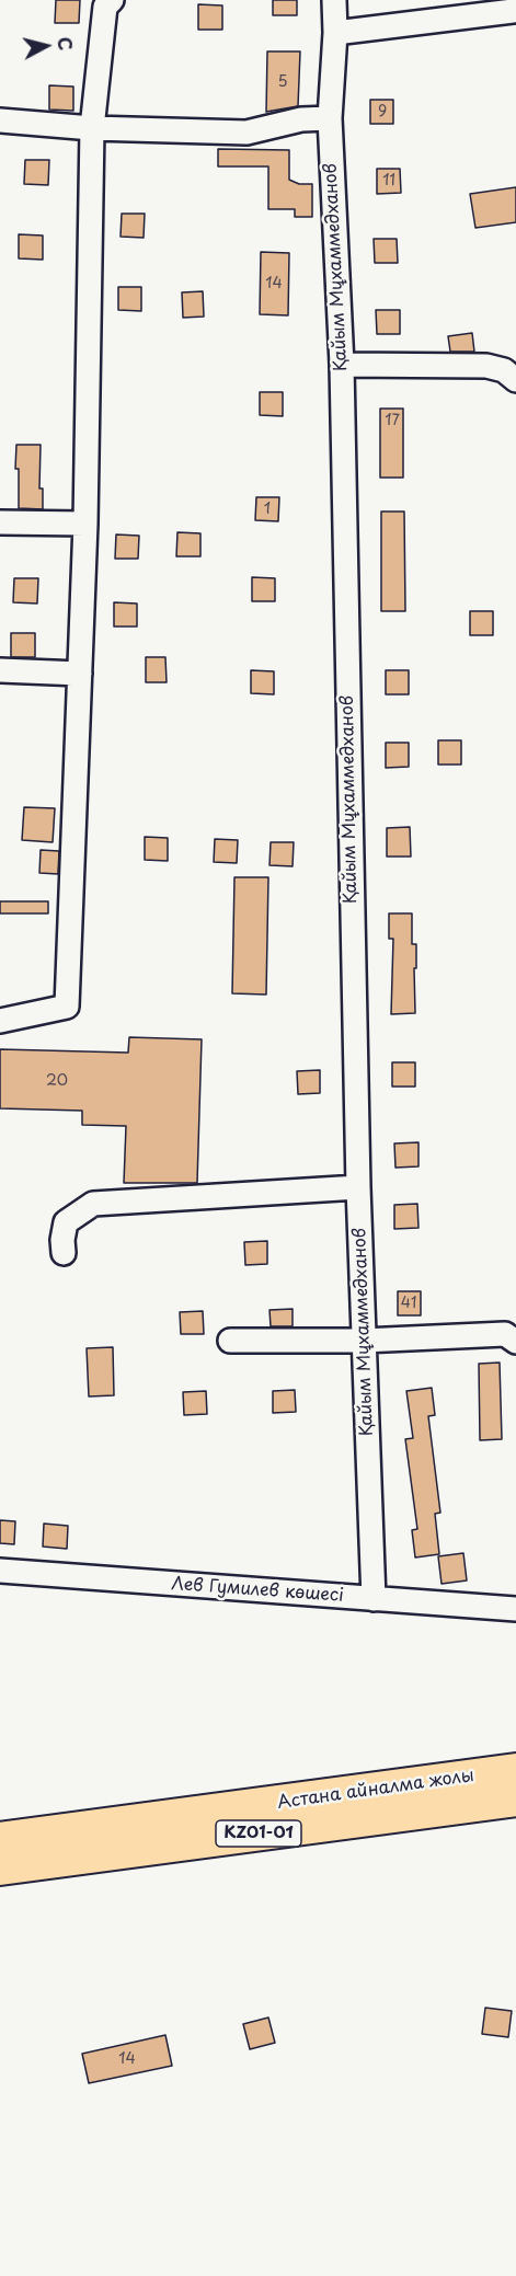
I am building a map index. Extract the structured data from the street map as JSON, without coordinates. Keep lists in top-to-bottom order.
{
  "streets": {
    "highway": ["Астана айналма жолы", "KZ01-01"],
    "street": ["Қайым Мұхаммедханов", "Лев Гумилев көшесі"]
  },
  "crossings": [
    ["Қайым Мұхаммедханов", "Лев Гумилев көшесі"]
  ],
  "house_numbers": [
    "5",
    "9",
    "11",
    "14",
    "17",
    "1",
    "20",
    "41",
    "14"
  ],
  "north": "right"
}
